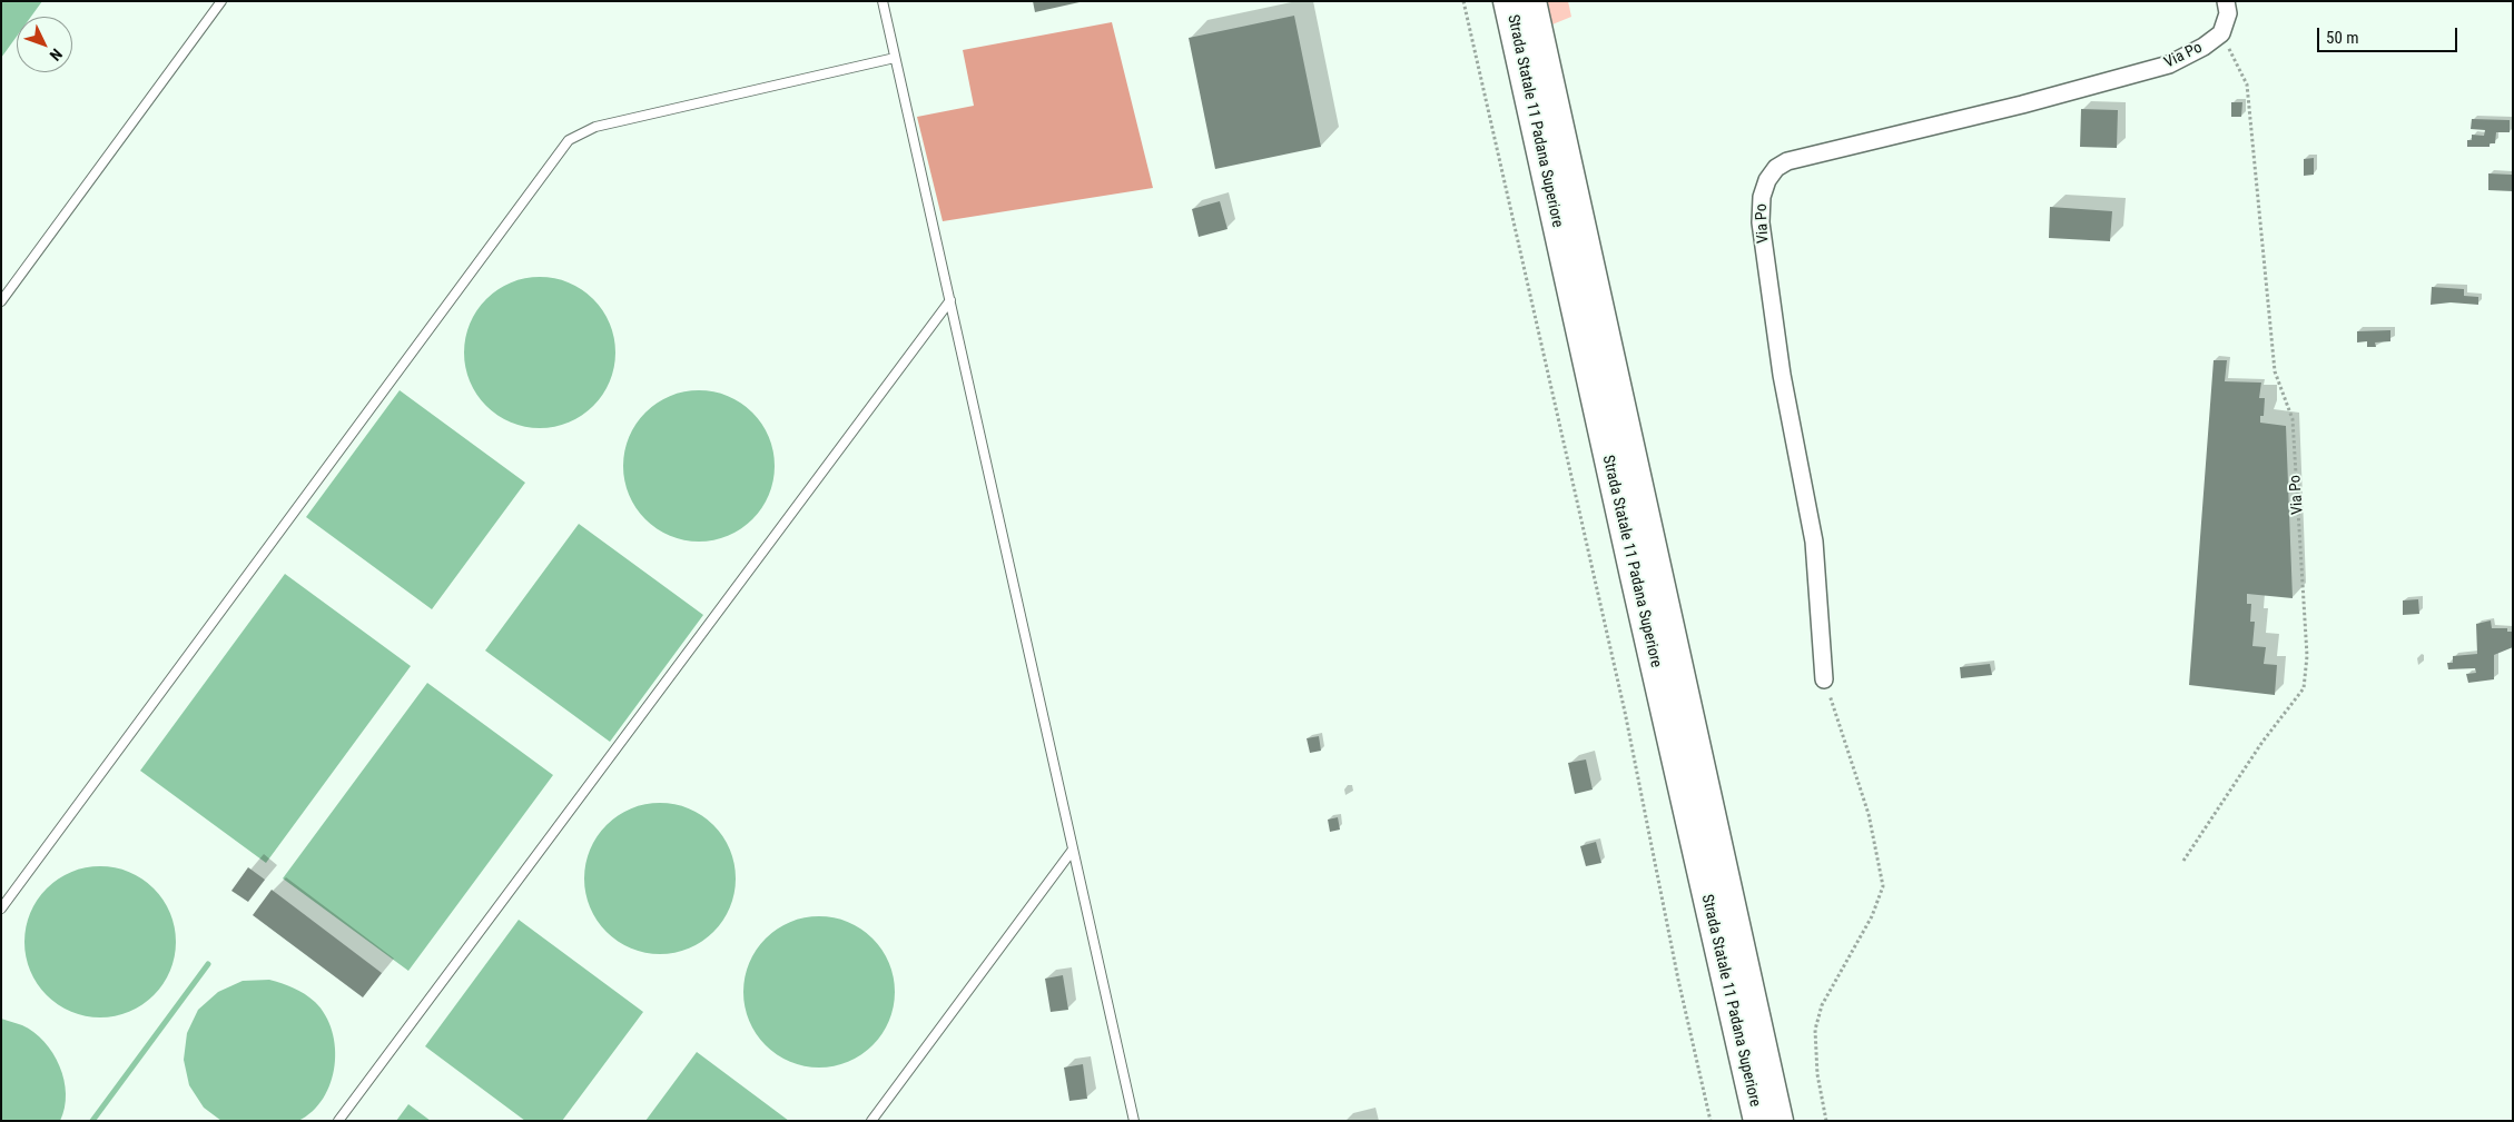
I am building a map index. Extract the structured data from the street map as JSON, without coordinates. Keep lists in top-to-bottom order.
{
  "streets": {
    "highway": ["Strada Statale 11 Padana Superiore"],
    "street": ["Via Po"]
  },
  "scale_bar": "50 m",
  "north": "bottom right"
}
